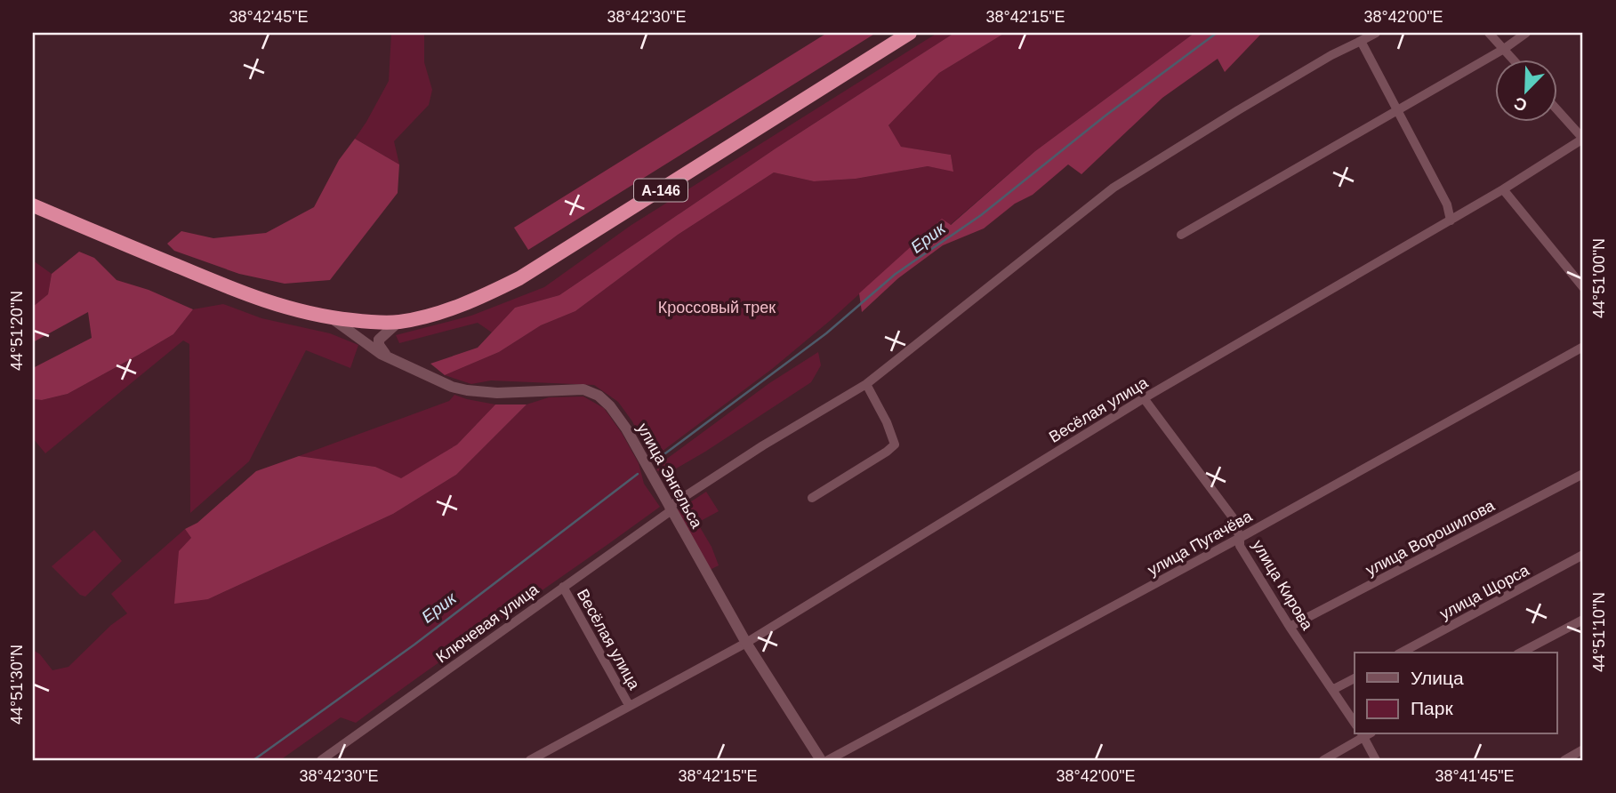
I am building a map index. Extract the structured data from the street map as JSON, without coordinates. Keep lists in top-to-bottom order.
{
  "streets": {
    "highway": ["А-146"],
    "street": [
      "Весёлая улица",
      "улица Энгельса",
      "улица Ворошилова",
      "улица Пугачёва",
      "улица Кирова",
      "улица Щорса",
      "Ключевая улица"
    ]
  },
  "crossings": [
    ["А-146", "улица Энгельса"],
    ["Весёлая улица", "улица Энгельса"],
    ["Весёлая улица", "улица Кирова"],
    ["Весёлая улица", "Ключевая улица"],
    ["улица Энгельса", "Ключевая улица"],
    ["улица Ворошилова", "улица Кирова"],
    ["улица Пугачёва", "улица Кирова"]
  ],
  "water": ["Ерик"],
  "parks": ["Кроссовый трек"],
  "legend": ["Улица", "Парк"],
  "north": "bottom left",
  "coordinates": [
    "38°42'45\"E",
    "38°42'30\"E",
    "38°42'15\"E",
    "38°42'00\"E",
    "44°51'00\"N",
    "44°51'20\"N",
    "44°51'10\"N",
    "44°51'30\"N",
    "38°41'45\"E"
  ]
}
